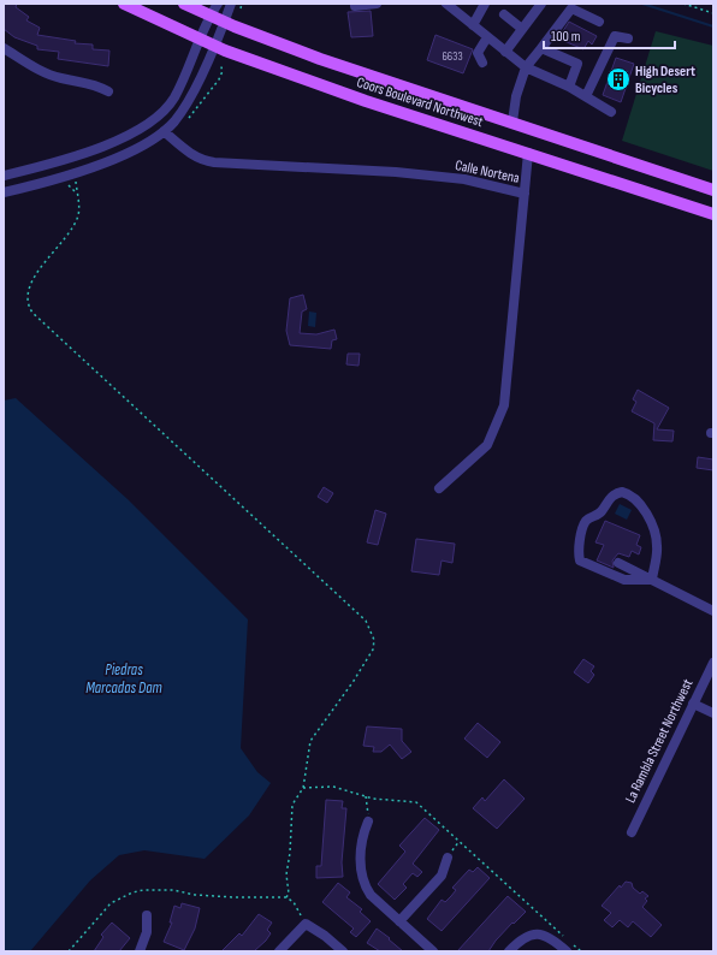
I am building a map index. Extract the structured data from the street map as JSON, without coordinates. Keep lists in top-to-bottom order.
{
  "streets": {
    "main road": ["Coors Boulevard Northwest"],
    "street": ["Calle Nortena", "La Rambla Street Northwest"]
  },
  "water": ["Piedras Marcadas Dam"],
  "places": {
    "building": ["High Desert Bicycles"]
  },
  "house_numbers": ["6633"],
  "scale_bar": "100 m"
}
